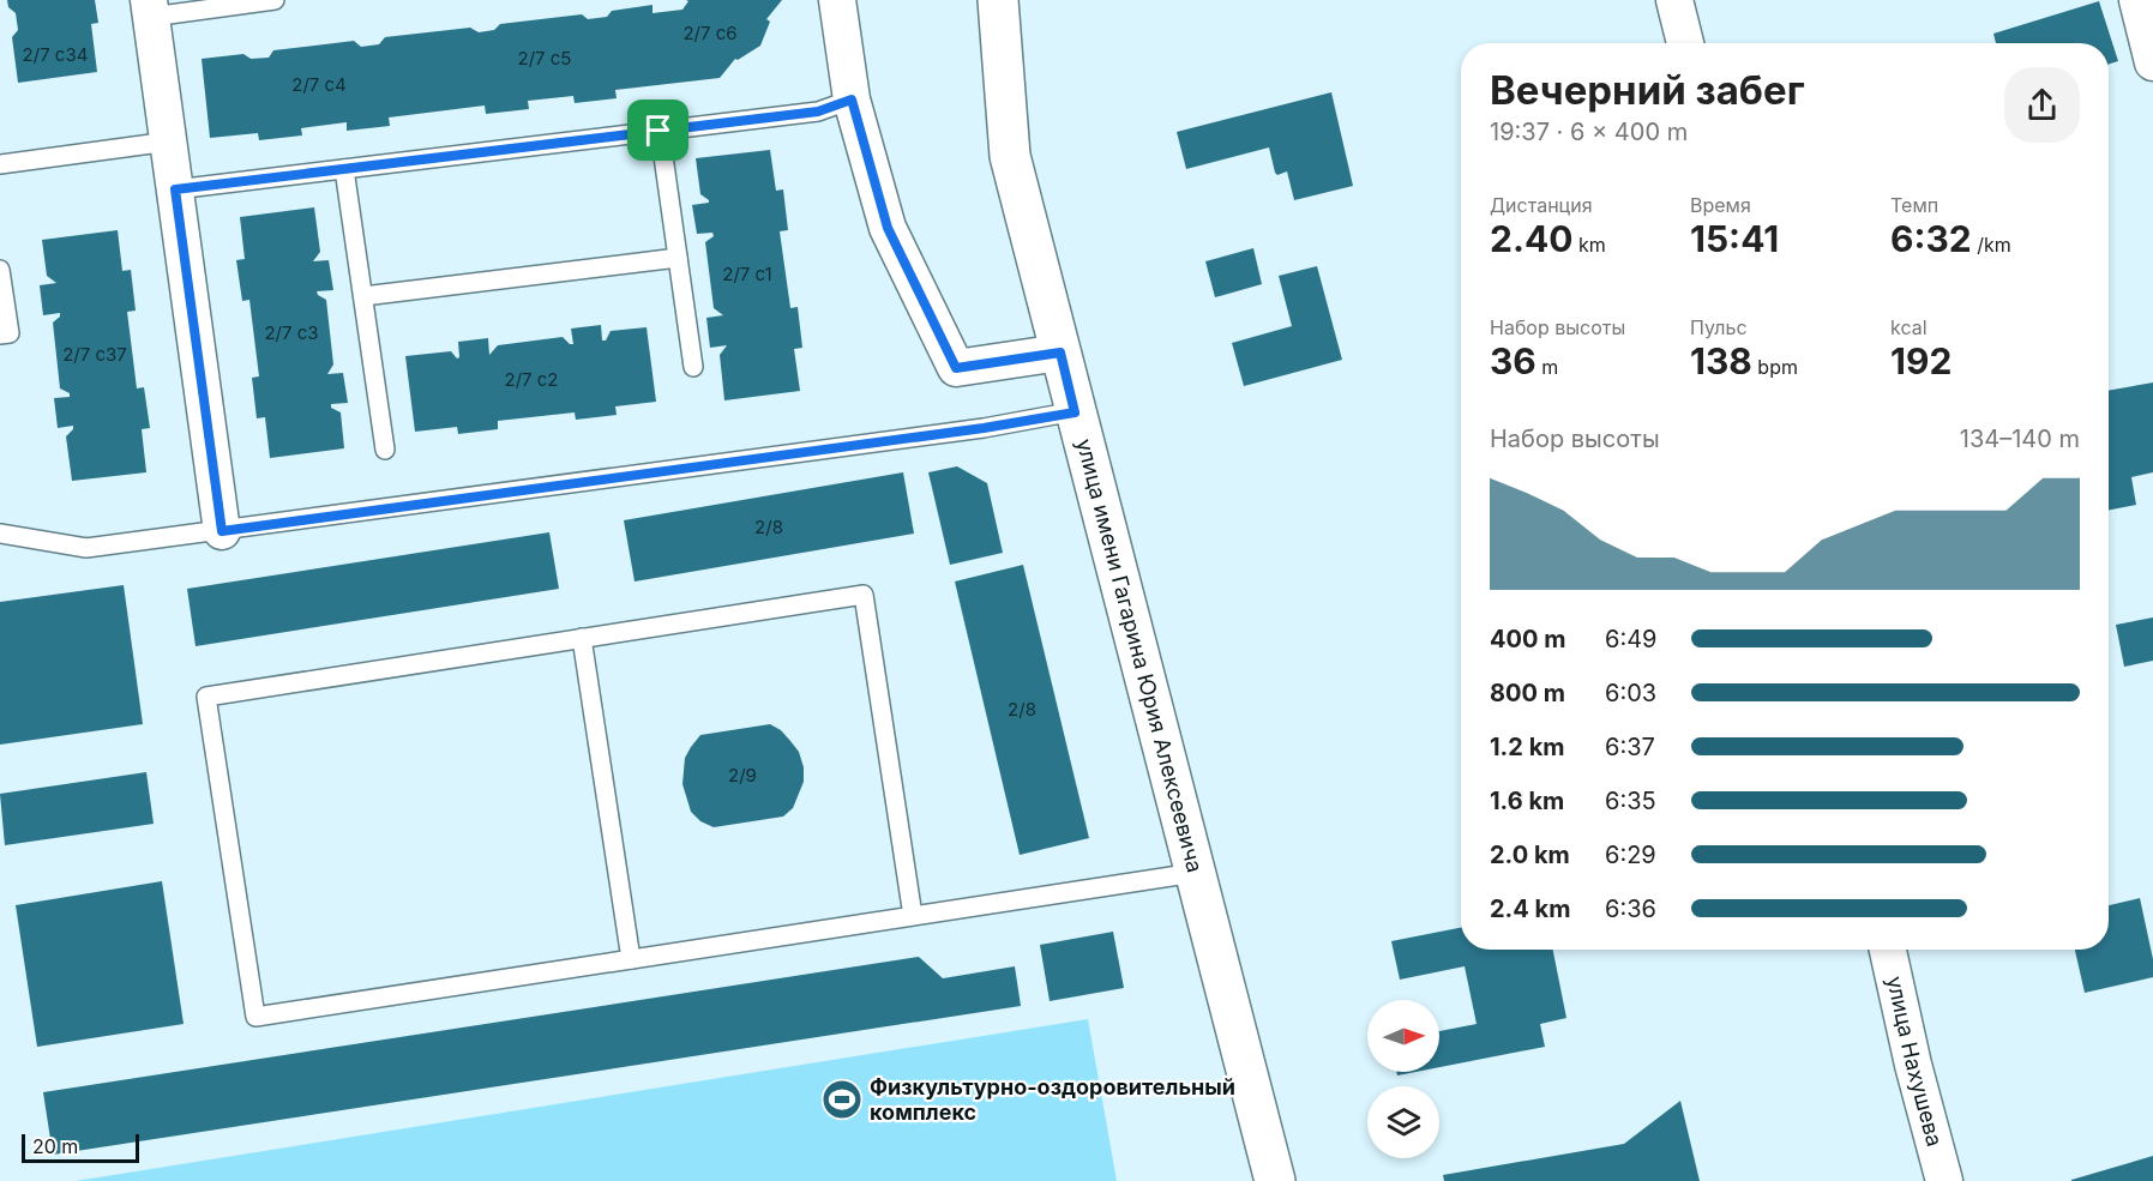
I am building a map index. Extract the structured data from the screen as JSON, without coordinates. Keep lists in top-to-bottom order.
{
  "streets": {
    "street": ["улица имени Гагарина Юрия Алексеевича", "улица Нахушева"]
  },
  "places": {
    "sports": ["Физкультурно-оздоровительный комплекс"]
  },
  "house_numbers": [
    "2/7 с6",
    "2/7 с34",
    "2/7 с5",
    "2/7 с4",
    "2/7 с1",
    "2/7 с3",
    "2/7 с37",
    "2/7 с2",
    "2/8",
    "2/8",
    "2/9"
  ],
  "scale_bar": "20 m",
  "north": "right",
  "page": {
    "heading": ["Вечерний забег", "19:37 · 6 × 400 m"],
    "stats": [
      ["Дистанция", "2.40 km"],
      ["Время", "15:41"],
      ["Темп", "6:32 /km"],
      ["Набор высоты", "36 m"],
      ["Пульс", "138 bpm"],
      ["kcal", "192"]
    ],
    "chart": ["Набор высоты", "134–140 m"],
    "list": [
      {
        "name": "400 m",
        "note": "6:49"
      },
      {
        "name": "800 m",
        "note": "6:03"
      },
      {
        "name": "1.2 km",
        "note": "6:37"
      },
      {
        "name": "1.6 km",
        "note": "6:35"
      },
      {
        "name": "2.0 km",
        "note": "6:29"
      },
      {
        "name": "2.4 km",
        "note": "6:36"
      }
    ],
    "scale": "20 m"
  }
}
